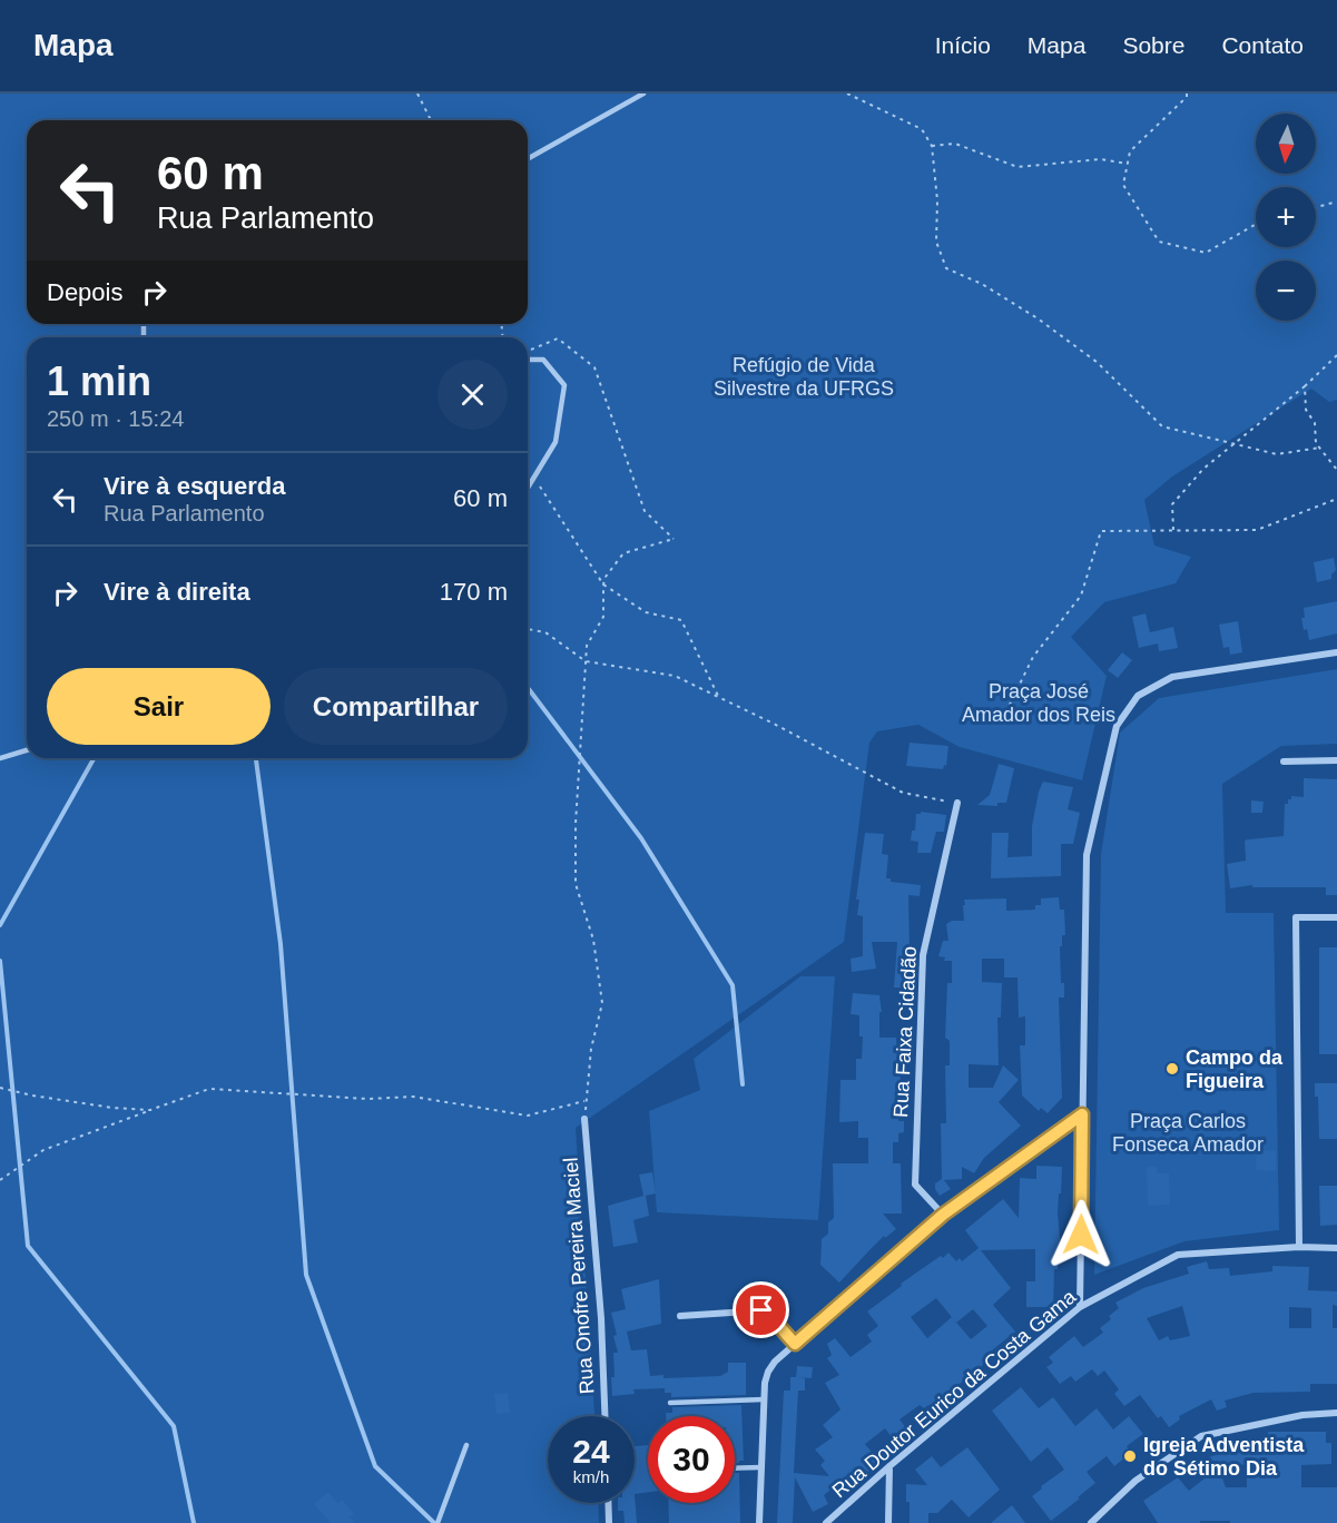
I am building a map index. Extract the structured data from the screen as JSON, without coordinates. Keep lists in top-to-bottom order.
{
  "streets": {
    "street": ["Rua Faixa Cidadão", "Rua Onofre Pereira Maciel", "Rua Doutor Eurico da Costa Gama"]
  },
  "parks": ["Refúgio de Vida Silvestre da UFRGS", "Praça José Amador dos Reis", "Praça Carlos Fonseca Amador"],
  "places": ["Campo da Figueira", "Igreja Adventista do Sétimo Dia"],
  "north": "bottom",
  "page": {
    "header": "Mapa",
    "nav": [
      "Início",
      "Mapa",
      "Sobre",
      "Contato"
    ],
    "map_buttons": ["+", "−"],
    "turn": ["60 m", "Rua Parlamento"],
    "then": "Depois",
    "heading": ["1 min", "250 m · 15:24"],
    "list": [
      {
        "name": "Vire à esquerda",
        "note": "Rua Parlamento",
        "value": "60 m"
      },
      {
        "name": "Vire à direita",
        "value": "170 m"
      }
    ],
    "buttons": ["Sair", "Compartilhar"],
    "speed": "24 km/h",
    "limit": "30"
  }
}
